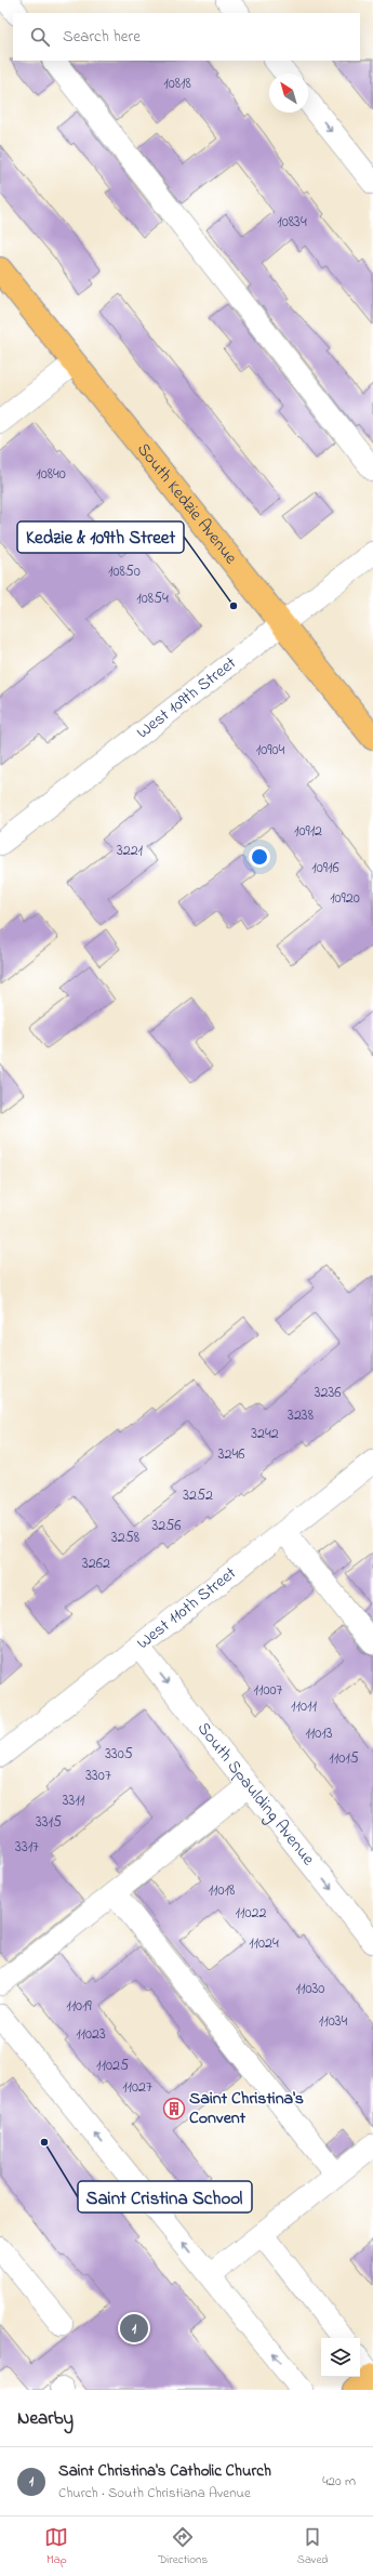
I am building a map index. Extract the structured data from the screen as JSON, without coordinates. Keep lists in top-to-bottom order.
{
  "streets": {
    "main road": ["South Kedzie Avenue"],
    "street": ["West 109th Street", "West 110th Street", "South Spaulding Avenue"]
  },
  "crossings": [
    ["South Kedzie Avenue", "West 109th Street"],
    ["West 110th Street", "South Spaulding Avenue"]
  ],
  "places": {
    "other": ["Kedzie & 109th Street", "Saint Cristina School"],
    "building": ["Saint Christina's Convent"]
  },
  "house_numbers": [
    "10818",
    "10834",
    "10840",
    "10850",
    "10854",
    "10904",
    "10912",
    "3221",
    "10916",
    "10920",
    "3236",
    "3238",
    "3242",
    "3246",
    "3252",
    "3256",
    "3258",
    "3262",
    "11007",
    "11011",
    "11013",
    "3305",
    "11015",
    "3307",
    "3311",
    "3315",
    "3317",
    "11018",
    "11022",
    "11024",
    "11030",
    "11019",
    "11034",
    "11023",
    "11025",
    "11027"
  ],
  "north": "top left",
  "page": {
    "search": "Search here",
    "pins": "1",
    "heading": "Nearby",
    "list": [
      {
        "mark": "1",
        "name": "Saint Christina's Catholic Church",
        "note": "Church · South Christiana Avenue",
        "value": "420 m"
      }
    ],
    "nav": ["Map", "Directions", "Saved"]
  }
}
